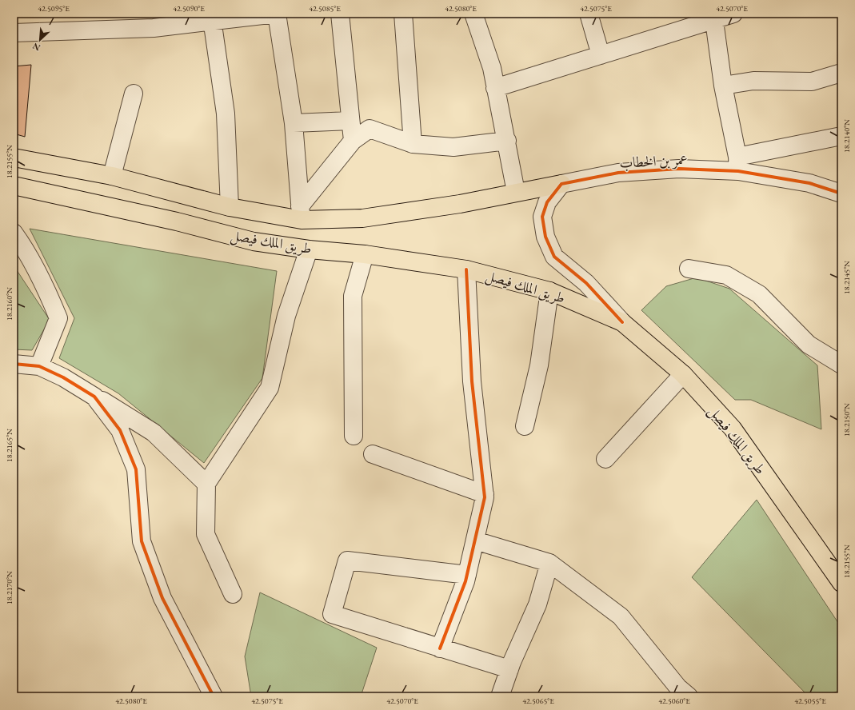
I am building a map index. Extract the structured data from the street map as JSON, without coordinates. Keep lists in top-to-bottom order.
{
  "streets": {
    "main road": ["طريق الملك فيصل"],
    "street": ["عمر بن الخطاب"]
  },
  "crossings": [
    ["عمر بن الخطاب", "طريق الملك فيصل"]
  ],
  "north": "bottom left",
  "coordinates": [
    "42.5095°E",
    "42.5090°E",
    "42.5085°E",
    "42.5080°E",
    "42.5075°E",
    "42.5070°E",
    "18.2140°N",
    "18.2155°N",
    "18.2145°N",
    "18.2160°N",
    "18.2150°N",
    "18.2165°N",
    "18.2170°N",
    "42.5065°E",
    "42.5060°E",
    "42.5055°E"
  ]
}
